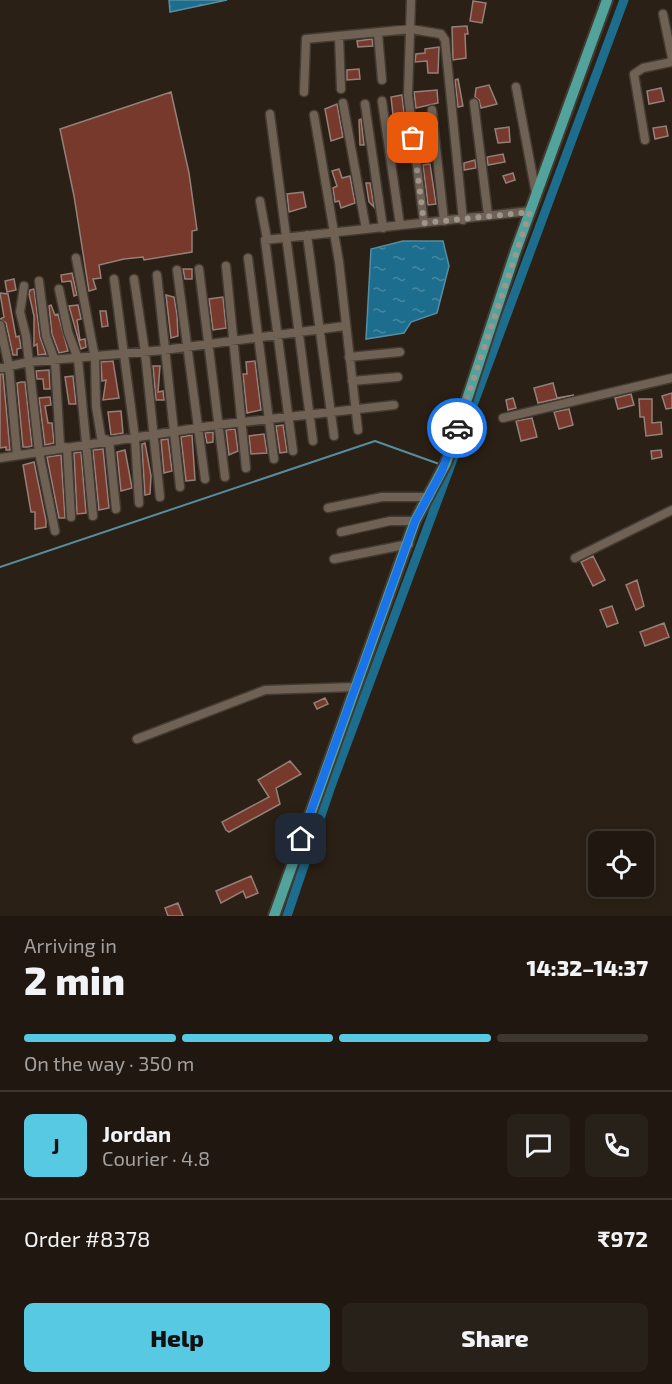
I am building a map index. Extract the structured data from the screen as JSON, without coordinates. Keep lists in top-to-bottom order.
{
  "page": {
    "heading": ["2 min", "Arriving in", "14:32–14:37"],
    "panel": [
      "Jordan",
      "Courier · 4.8",
      "Order #8378",
      "₹972"
    ],
    "bar": "On the way · 350 m",
    "round": "J",
    "buttons": ["Help", "Share"]
  }
}
